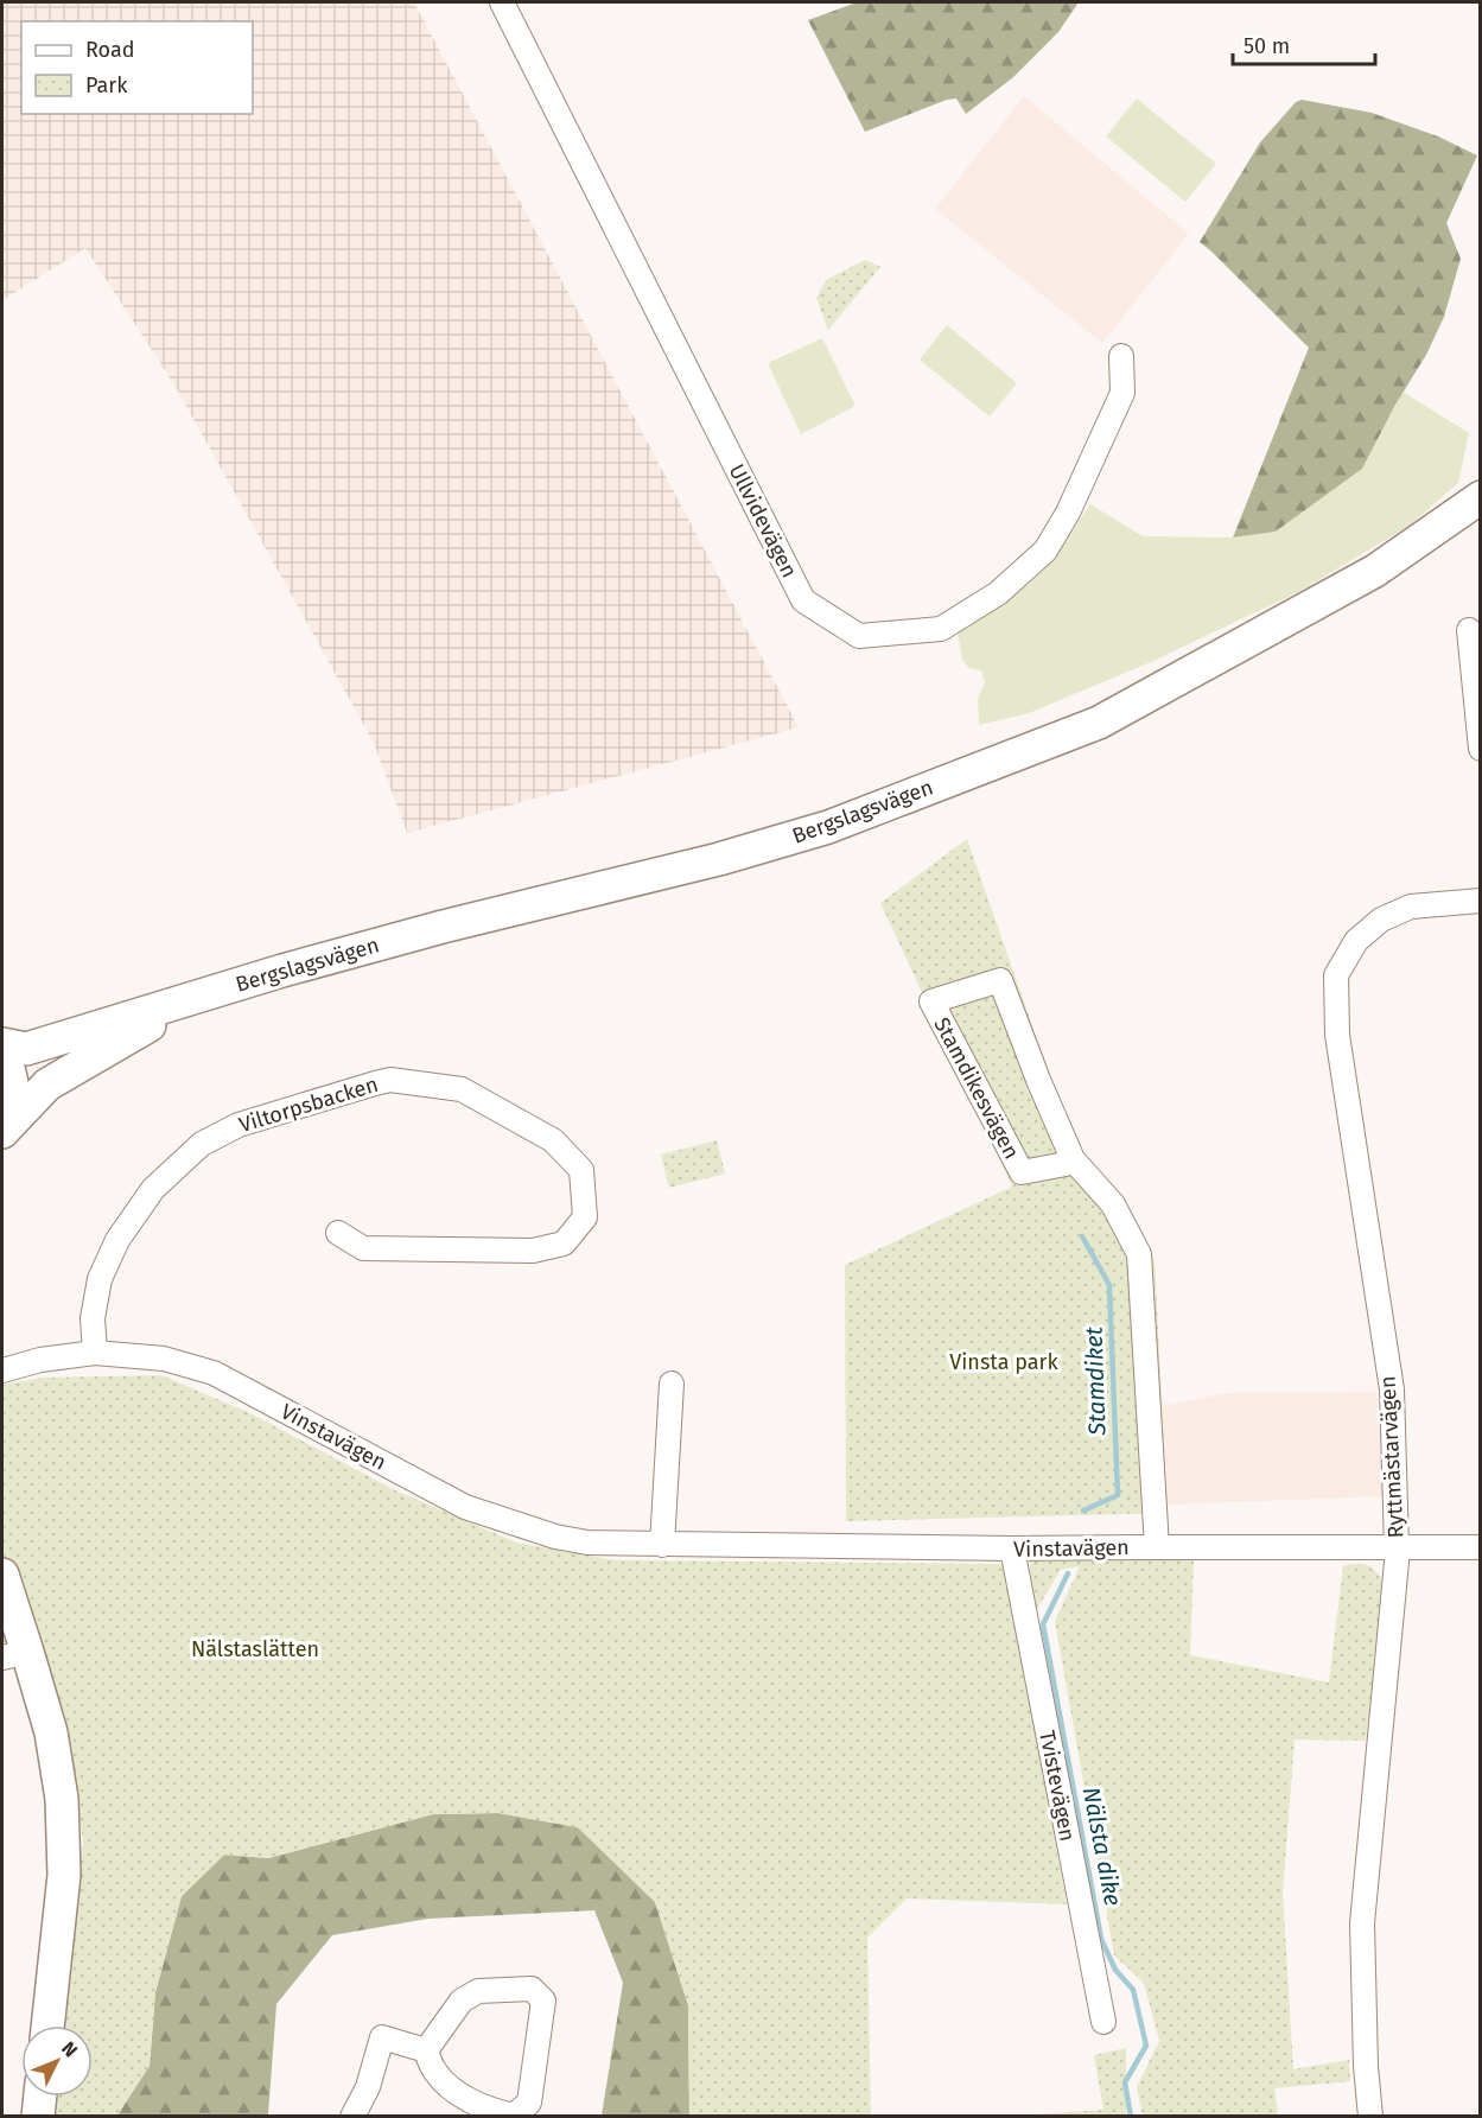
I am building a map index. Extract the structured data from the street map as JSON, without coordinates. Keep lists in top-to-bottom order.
{
  "streets": {
    "main road": ["Bergslagsvägen"],
    "street": [
      "Ullvidevägen",
      "Stamdikesvägen",
      "Viltorpsbacken",
      "Vinstavägen",
      "Ryttmästarvägen",
      "Tvistevägen"
    ]
  },
  "crossings": [
    ["Stamdikesvägen", "Vinstavägen"],
    ["Viltorpsbacken", "Vinstavägen"],
    ["Vinstavägen", "Ryttmästarvägen"],
    ["Vinstavägen", "Tvistevägen"]
  ],
  "water": ["Stamdiket", "Nälsta dike"],
  "parks": ["Vinsta park", "Nälstaslätten"],
  "legend": ["Road", "Park"],
  "scale_bar": "50 m",
  "north": "top right"
}
